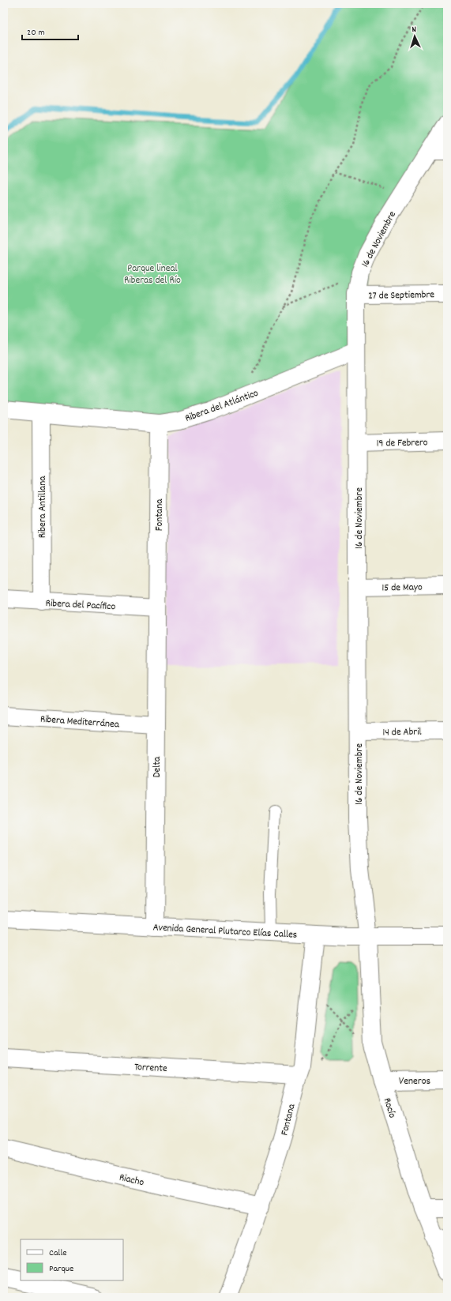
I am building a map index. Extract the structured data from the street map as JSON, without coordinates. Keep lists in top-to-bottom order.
{
  "streets": {
    "street": [
      "16 de Noviembre",
      "27 de Septiembre",
      "Ribera del Atlántico",
      "19 de Febrero",
      "Ribera Antillana",
      "Fontana",
      "15 de Mayo",
      "Ribera del Pacífico",
      "Ribera Mediterránea",
      "14 de Abril",
      "Delta",
      "Avenida General Plutarco Elías Calles",
      "Torrente",
      "Veneros",
      "Rocío",
      "Riacho"
    ]
  },
  "crossings": [
    ["16 de Noviembre", "27 de Septiembre"],
    ["16 de Noviembre", "Ribera del Atlántico"],
    ["16 de Noviembre", "19 de Febrero"],
    ["16 de Noviembre", "15 de Mayo"],
    ["16 de Noviembre", "14 de Abril"],
    ["16 de Noviembre", "Avenida General Plutarco Elías Calles"],
    ["16 de Noviembre", "Rocío"],
    ["Ribera del Atlántico", "Ribera Antillana"],
    ["Ribera del Atlántico", "Fontana"],
    ["Ribera Antillana", "Ribera del Pacífico"],
    ["Fontana", "Ribera del Pacífico"],
    ["Fontana", "Delta"],
    ["Fontana", "Avenida General Plutarco Elías Calles"],
    ["Fontana", "Torrente"],
    ["Fontana", "Riacho"],
    ["Ribera del Pacífico", "Delta"],
    ["Ribera Mediterránea", "Delta"],
    ["Delta", "Avenida General Plutarco Elías Calles"],
    ["Avenida General Plutarco Elías Calles", "Rocío"],
    ["Veneros", "Rocío"]
  ],
  "parks": ["Parque lineal Riberas del Río"],
  "legend": ["Calle", "Parque"],
  "scale_bar": "20 m",
  "north": "top"
}
